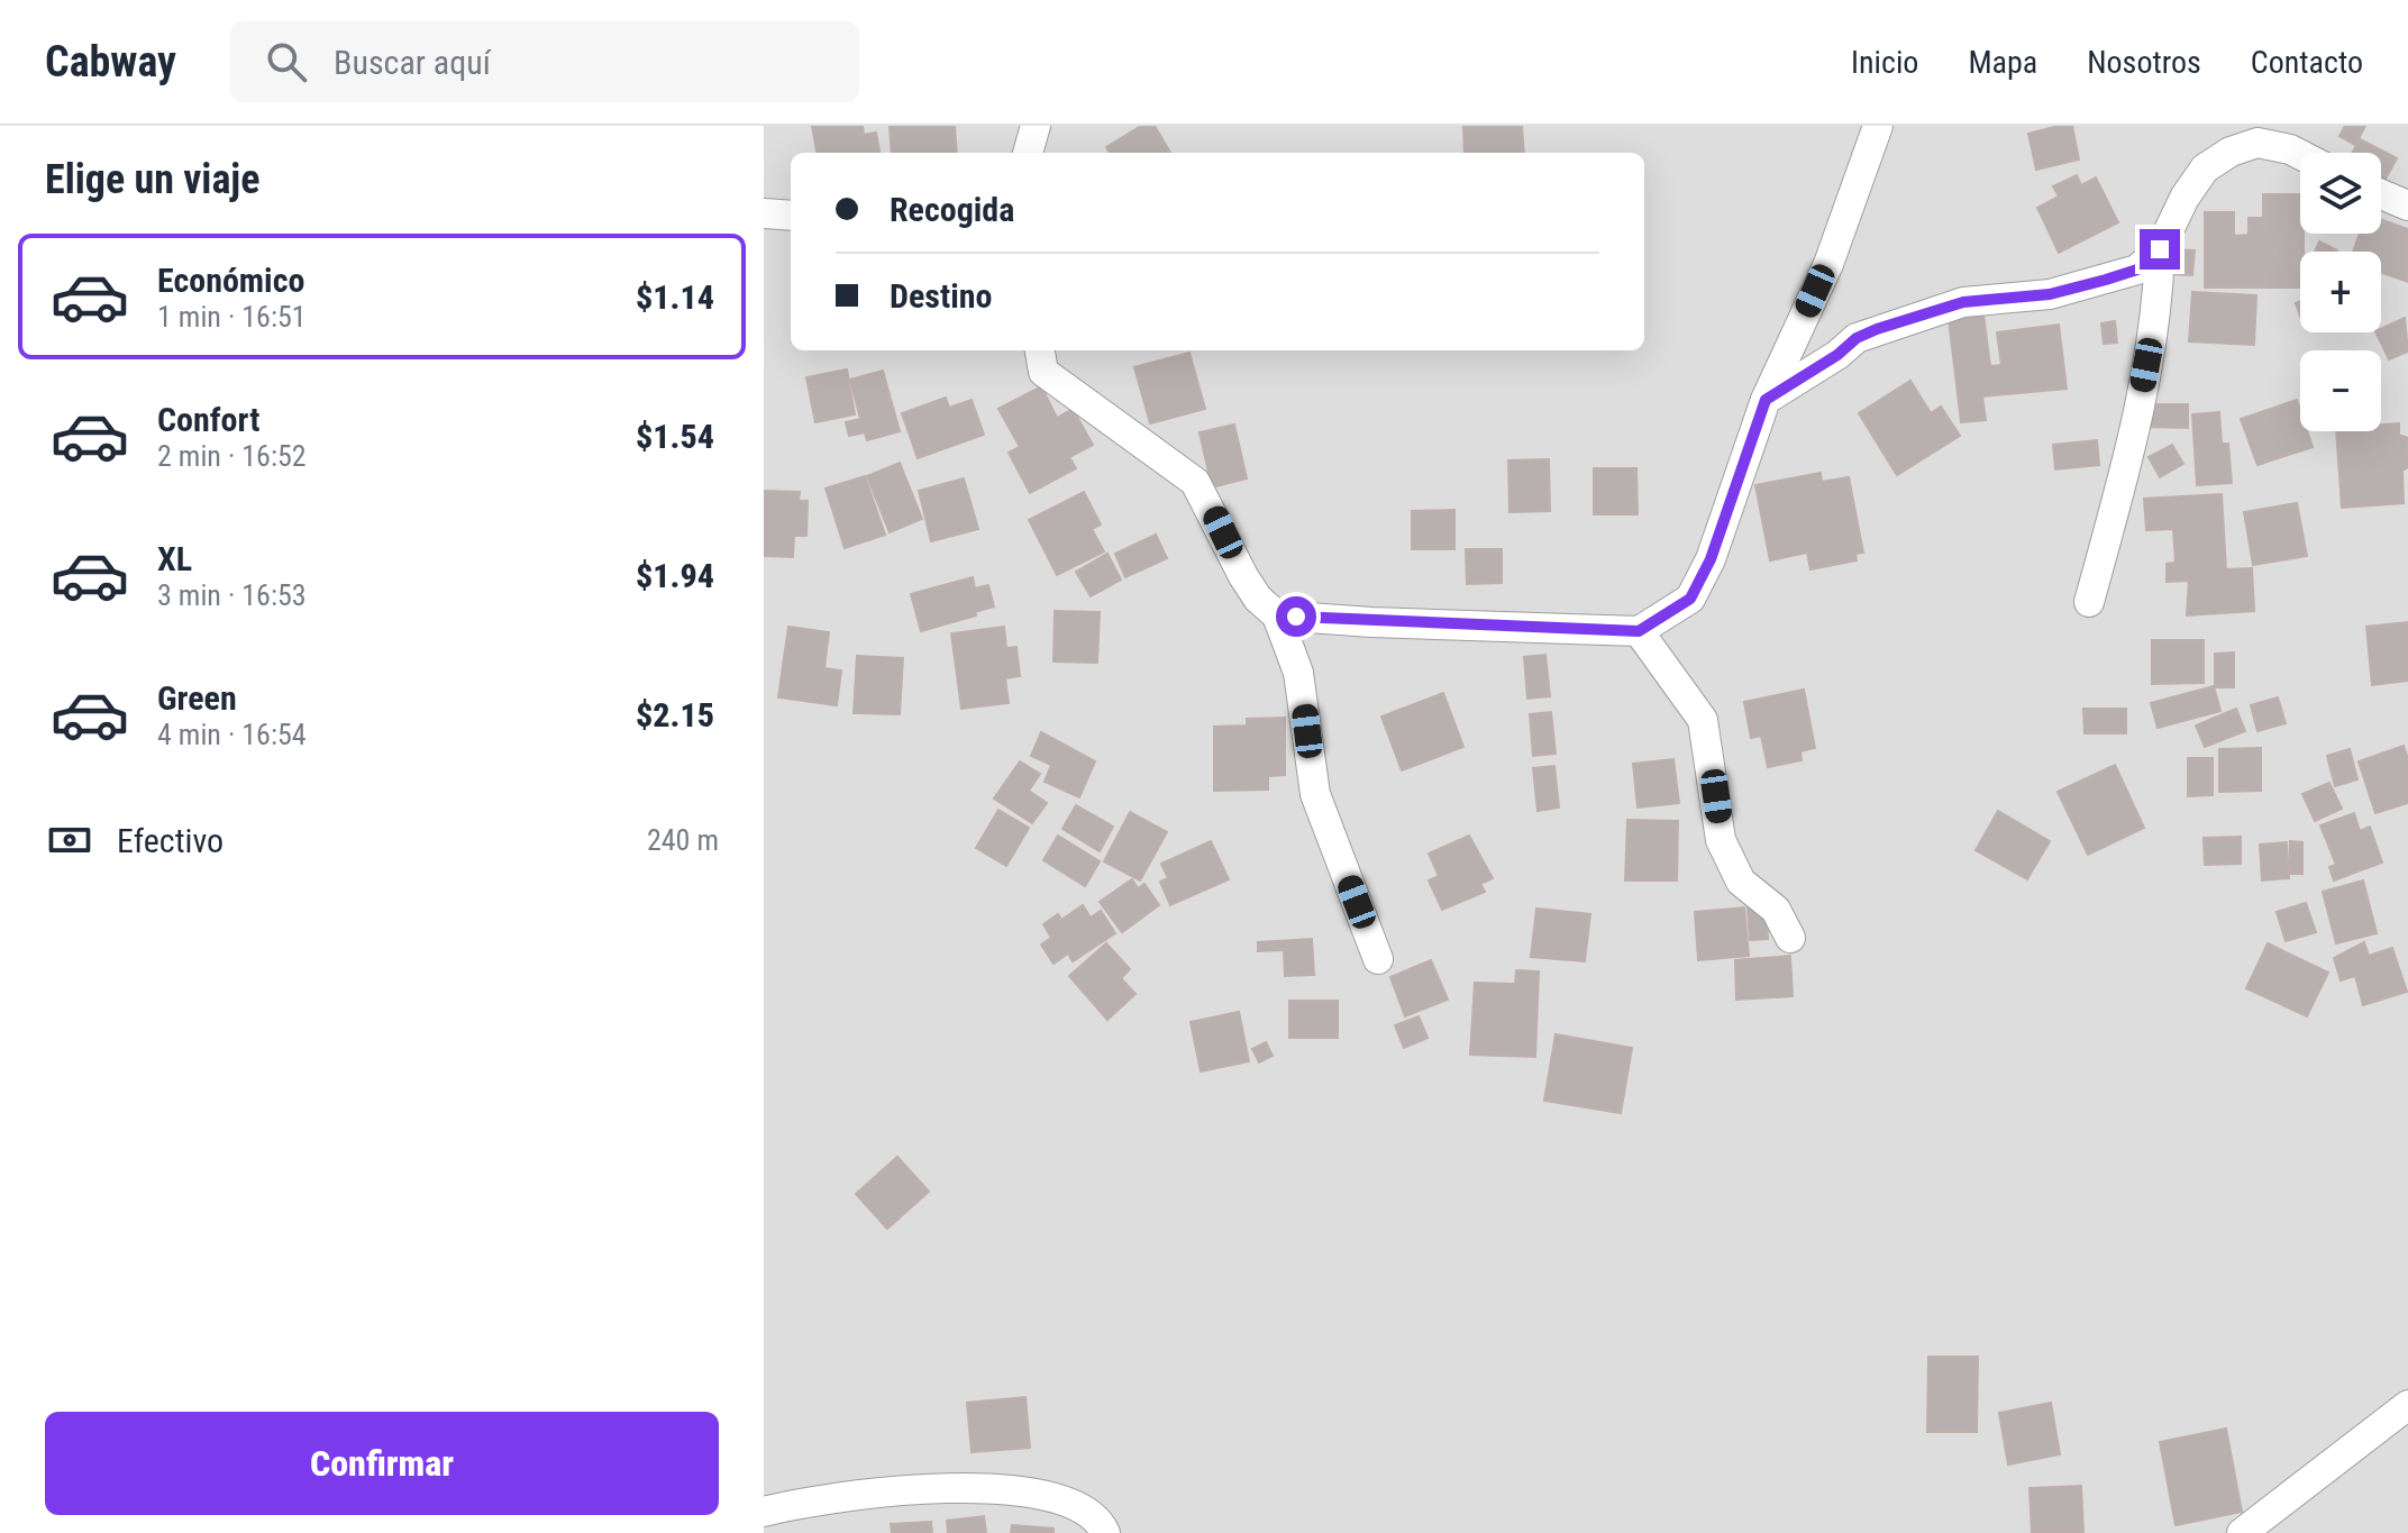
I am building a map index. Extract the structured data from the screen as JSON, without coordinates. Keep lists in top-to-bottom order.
{
  "page": {
    "header": "Cabway",
    "search": "Buscar aquí",
    "nav": [
      "Inicio",
      "Mapa",
      "Nosotros",
      "Contacto"
    ],
    "heading": "Elige un viaje",
    "map_buttons": ["+", "−"],
    "banner": ["Recogida", "Destino"],
    "list": [
      {
        "name": "Económico",
        "note": "1 min · 16:51",
        "value": "$1.14"
      },
      {
        "name": "Confort",
        "note": "2 min · 16:52",
        "value": "$1.54"
      },
      {
        "name": "XL",
        "note": "3 min · 16:53",
        "value": "$1.94"
      },
      {
        "name": "Green",
        "note": "4 min · 16:54",
        "value": "$2.15"
      }
    ],
    "pay": ["Efectivo", "240 m"],
    "buttons": "Confirmar"
  }
}
